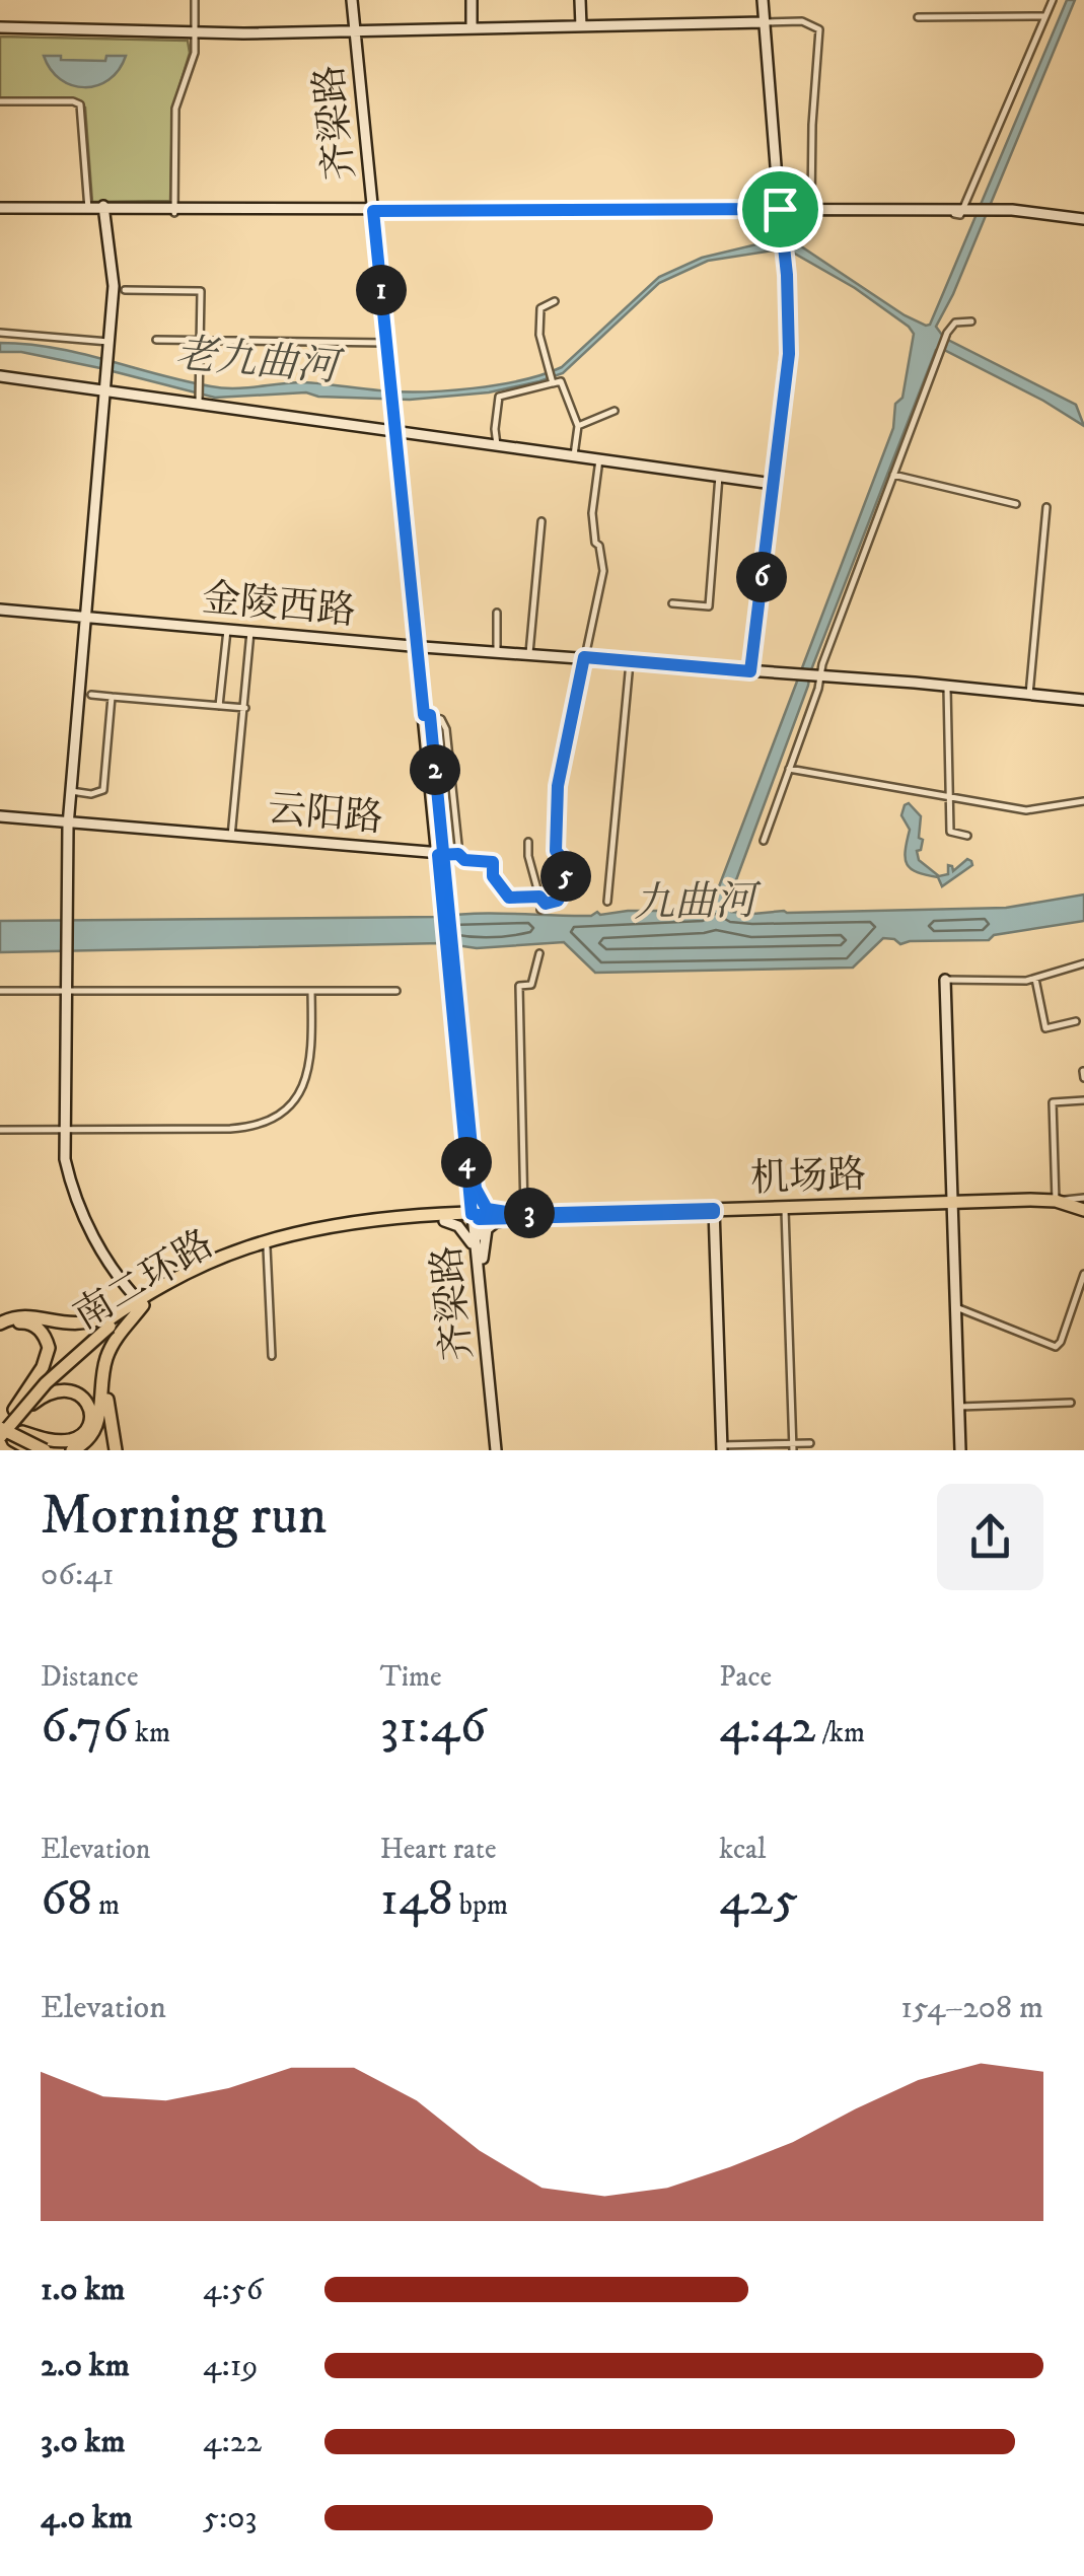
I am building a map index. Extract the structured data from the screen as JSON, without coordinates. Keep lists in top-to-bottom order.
{
  "streets": {
    "main road": ["机场路", "南二环路"],
    "street": ["齐梁路", "金陵西路", "云阳路"]
  },
  "crossings": [
    ["齐梁路", "金陵西路"],
    ["齐梁路", "云阳路"],
    ["齐梁路", "机场路"],
    ["齐梁路", "南二环路"],
    ["机场路", "南二环路"]
  ],
  "water": ["老九曲河", "九曲河"],
  "page": {
    "pins": [
      "1",
      "6",
      "2",
      "5",
      "4",
      "3"
    ],
    "heading": ["Morning run", "06:41"],
    "stats": [
      ["Distance", "6.76 km"],
      ["Time", "31:46"],
      ["Pace", "4:42 /km"],
      ["Elevation", "68 m"],
      ["Heart rate", "148 bpm"],
      ["kcal", "425"]
    ],
    "chart": ["Elevation", "154–208 m"],
    "list": [
      {
        "name": "1.0 km",
        "note": "4:56"
      },
      {
        "name": "2.0 km",
        "note": "4:19"
      },
      {
        "name": "3.0 km",
        "note": "4:22"
      },
      {
        "name": "4.0 km",
        "note": "5:03"
      }
    ]
  }
}
